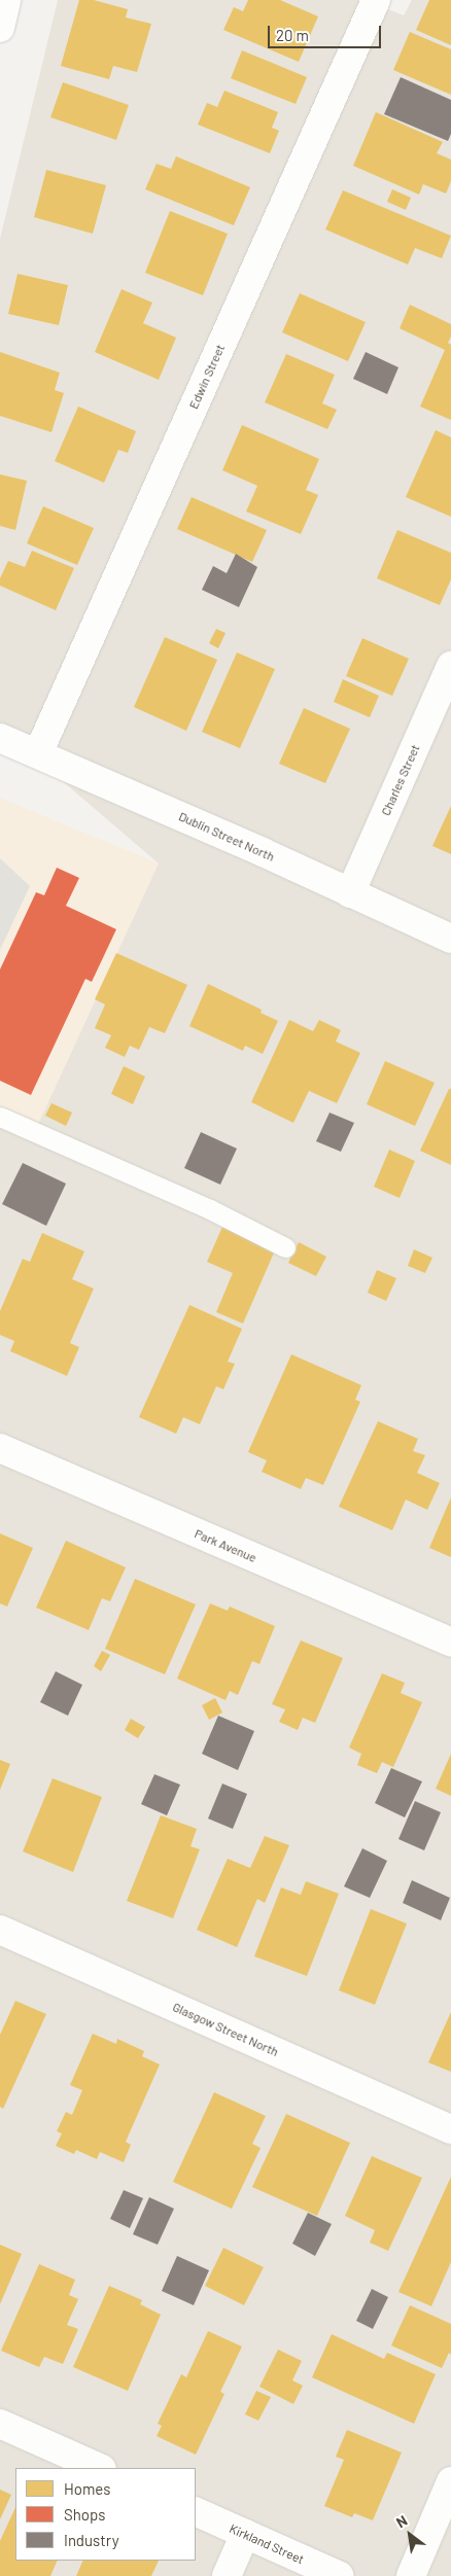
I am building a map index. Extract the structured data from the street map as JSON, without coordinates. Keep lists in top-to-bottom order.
{
  "streets": {
    "street": [
      "Edwin Street",
      "Charles Street",
      "Dublin Street North",
      "Park Avenue",
      "Glasgow Street North",
      "Kirkland Street"
    ]
  },
  "crossings": [
    ["Edwin Street", "Dublin Street North"],
    ["Charles Street", "Dublin Street North"]
  ],
  "legend": ["Homes", "Shops", "Industry"],
  "scale_bar": "20 m",
  "north": "top left"
}
